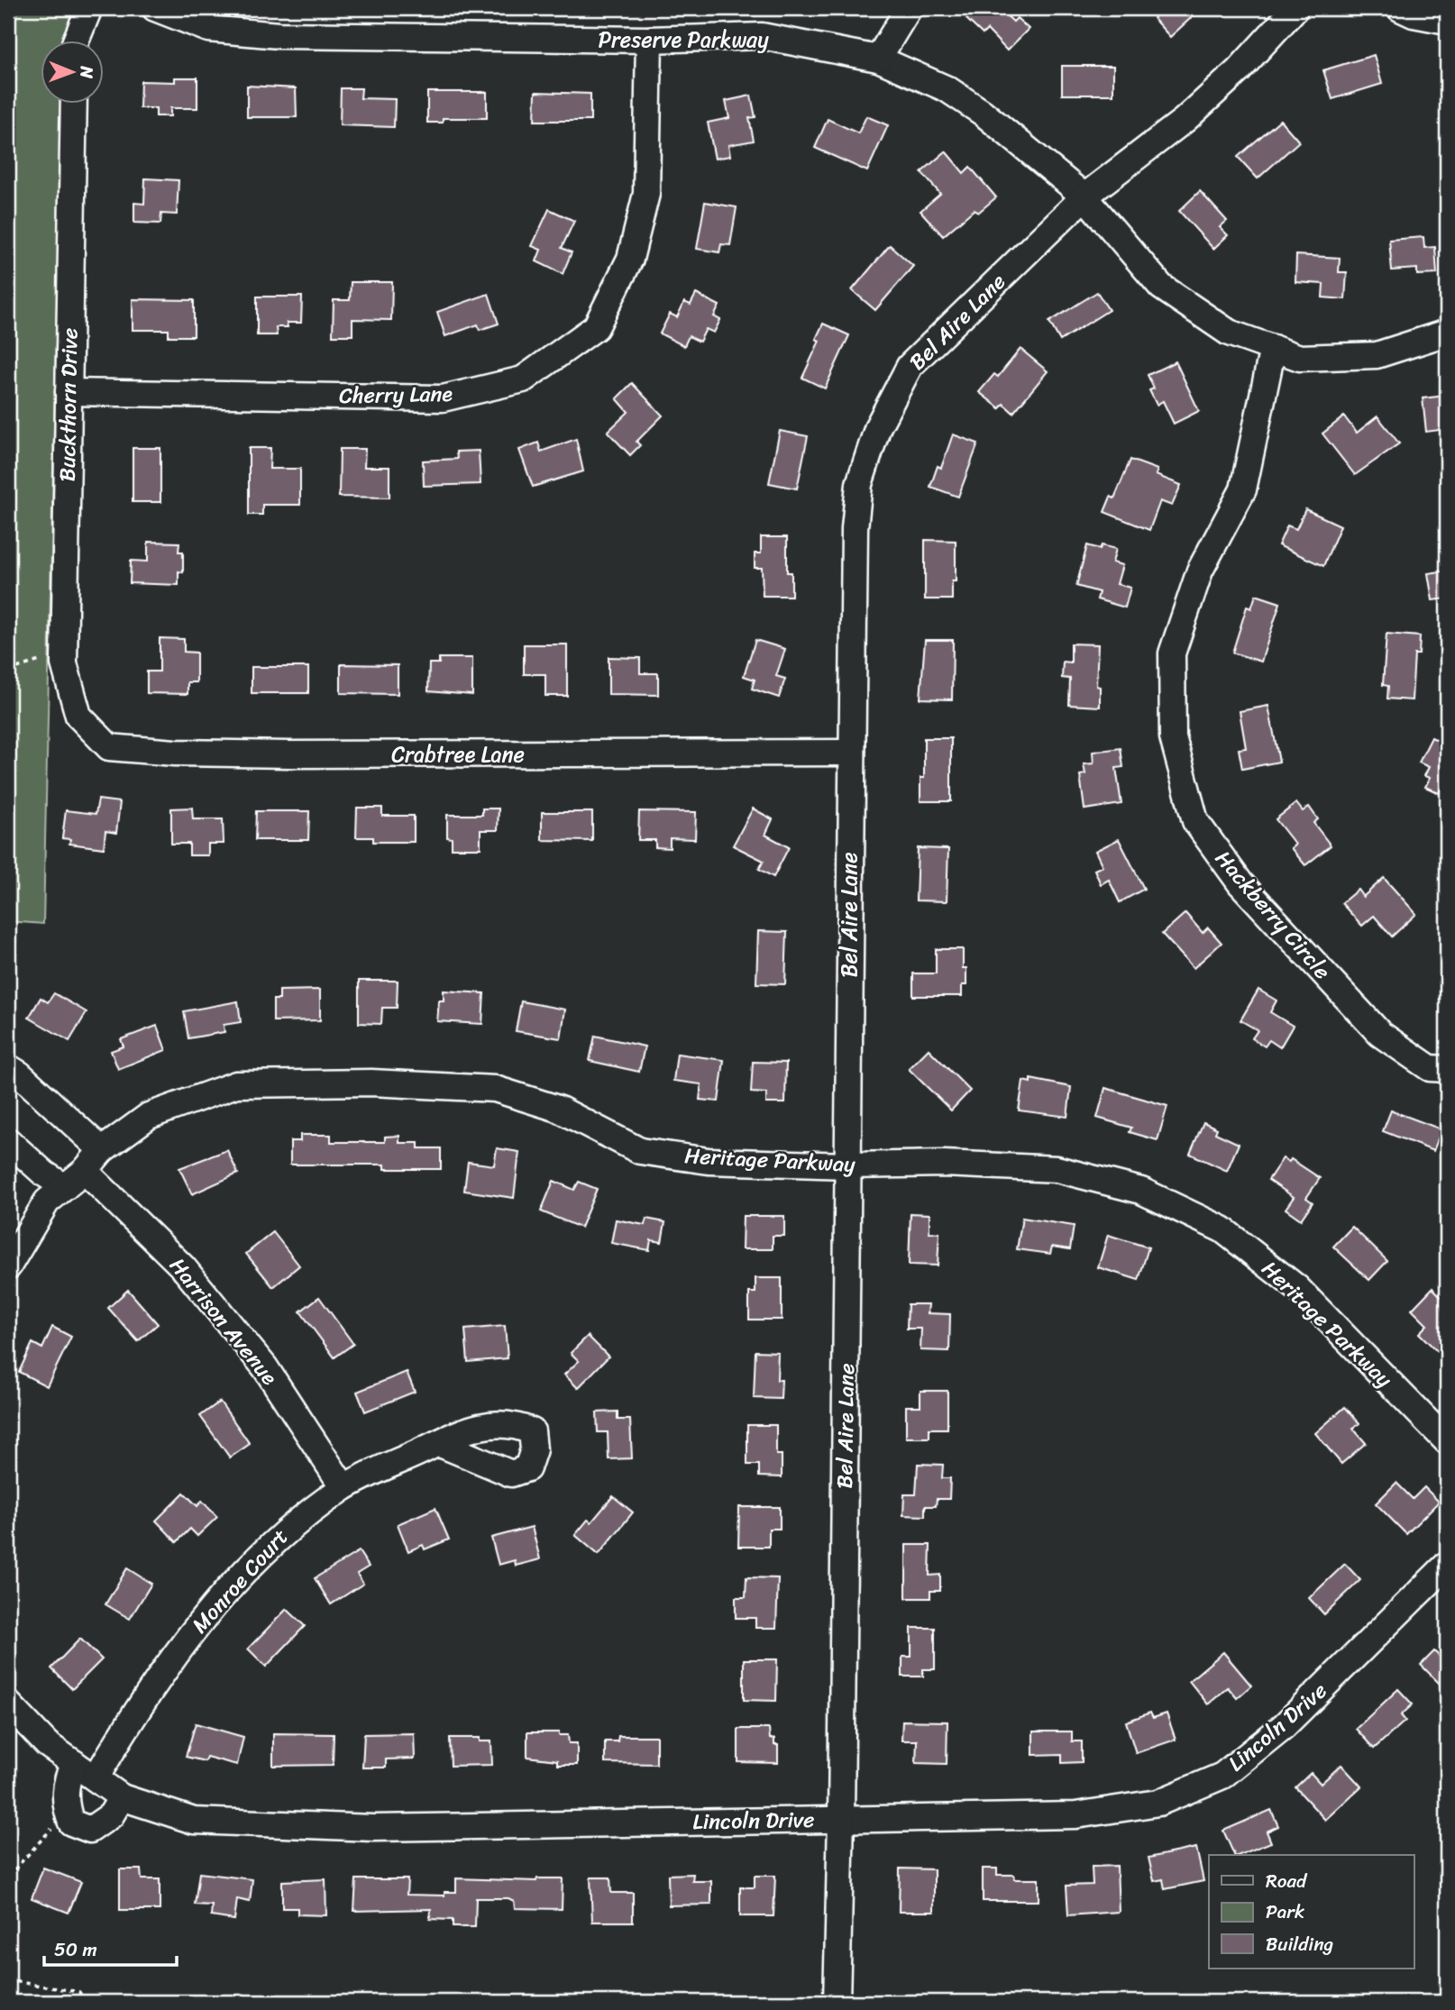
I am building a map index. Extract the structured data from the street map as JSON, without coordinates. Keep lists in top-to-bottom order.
{
  "streets": {
    "street": [
      "Preserve Parkway",
      "Bel Aire Lane",
      "Cherry Lane",
      "Buckthorn Drive",
      "Crabtree Lane",
      "Hackberry Circle",
      "Heritage Parkway",
      "Harrison Avenue",
      "Monroe Court",
      "Lincoln Drive"
    ]
  },
  "crossings": [
    ["Preserve Parkway", "Bel Aire Lane"],
    ["Preserve Parkway", "Cherry Lane"],
    ["Preserve Parkway", "Hackberry Circle"],
    ["Bel Aire Lane", "Crabtree Lane"],
    ["Bel Aire Lane", "Heritage Parkway"],
    ["Bel Aire Lane", "Lincoln Drive"],
    ["Cherry Lane", "Buckthorn Drive"],
    ["Buckthorn Drive", "Crabtree Lane"],
    ["Heritage Parkway", "Harrison Avenue"],
    ["Harrison Avenue", "Monroe Court"],
    ["Monroe Court", "Lincoln Drive"]
  ],
  "legend": ["Road", "Park", "Building"],
  "scale_bar": "50 m",
  "north": "right"
}
